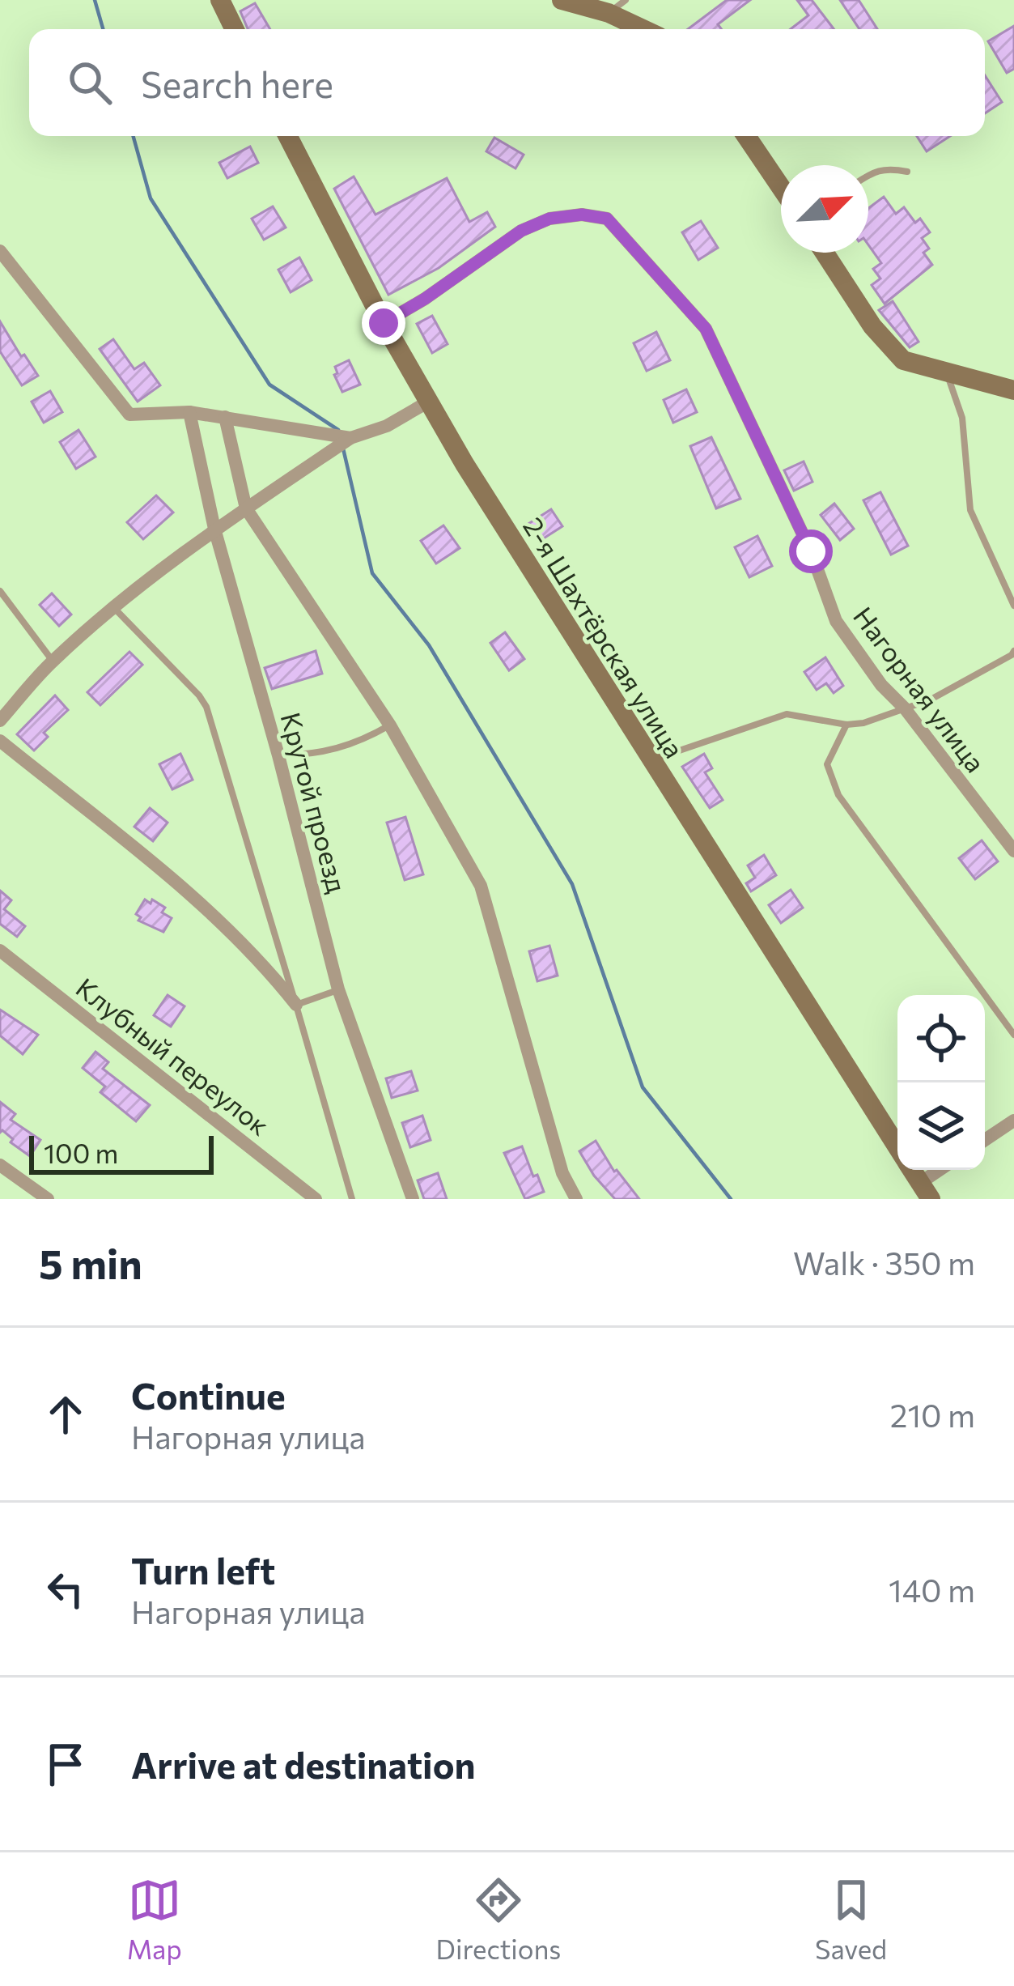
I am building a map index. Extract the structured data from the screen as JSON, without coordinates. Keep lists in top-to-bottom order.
{
  "streets": {
    "main road": ["2-я Шахтёрская улица"],
    "street": ["Нагорная улица", "Крутой проезд", "Клубный переулок"]
  },
  "crossings": [
    ["2-я Шахтёрская улица", "Нагорная улица"]
  ],
  "scale_bar": "100 m",
  "north": "top right",
  "page": {
    "search": "Search here",
    "scale": "100 m",
    "heading": ["5 min", "Walk · 350 m"],
    "list": [
      ["Continue", "Нагорная улица", "210 m"],
      ["Turn left", "Нагорная улица", "140 m"],
      "Arrive at destination"
    ],
    "nav": ["Map", "Directions", "Saved"]
  }
}
